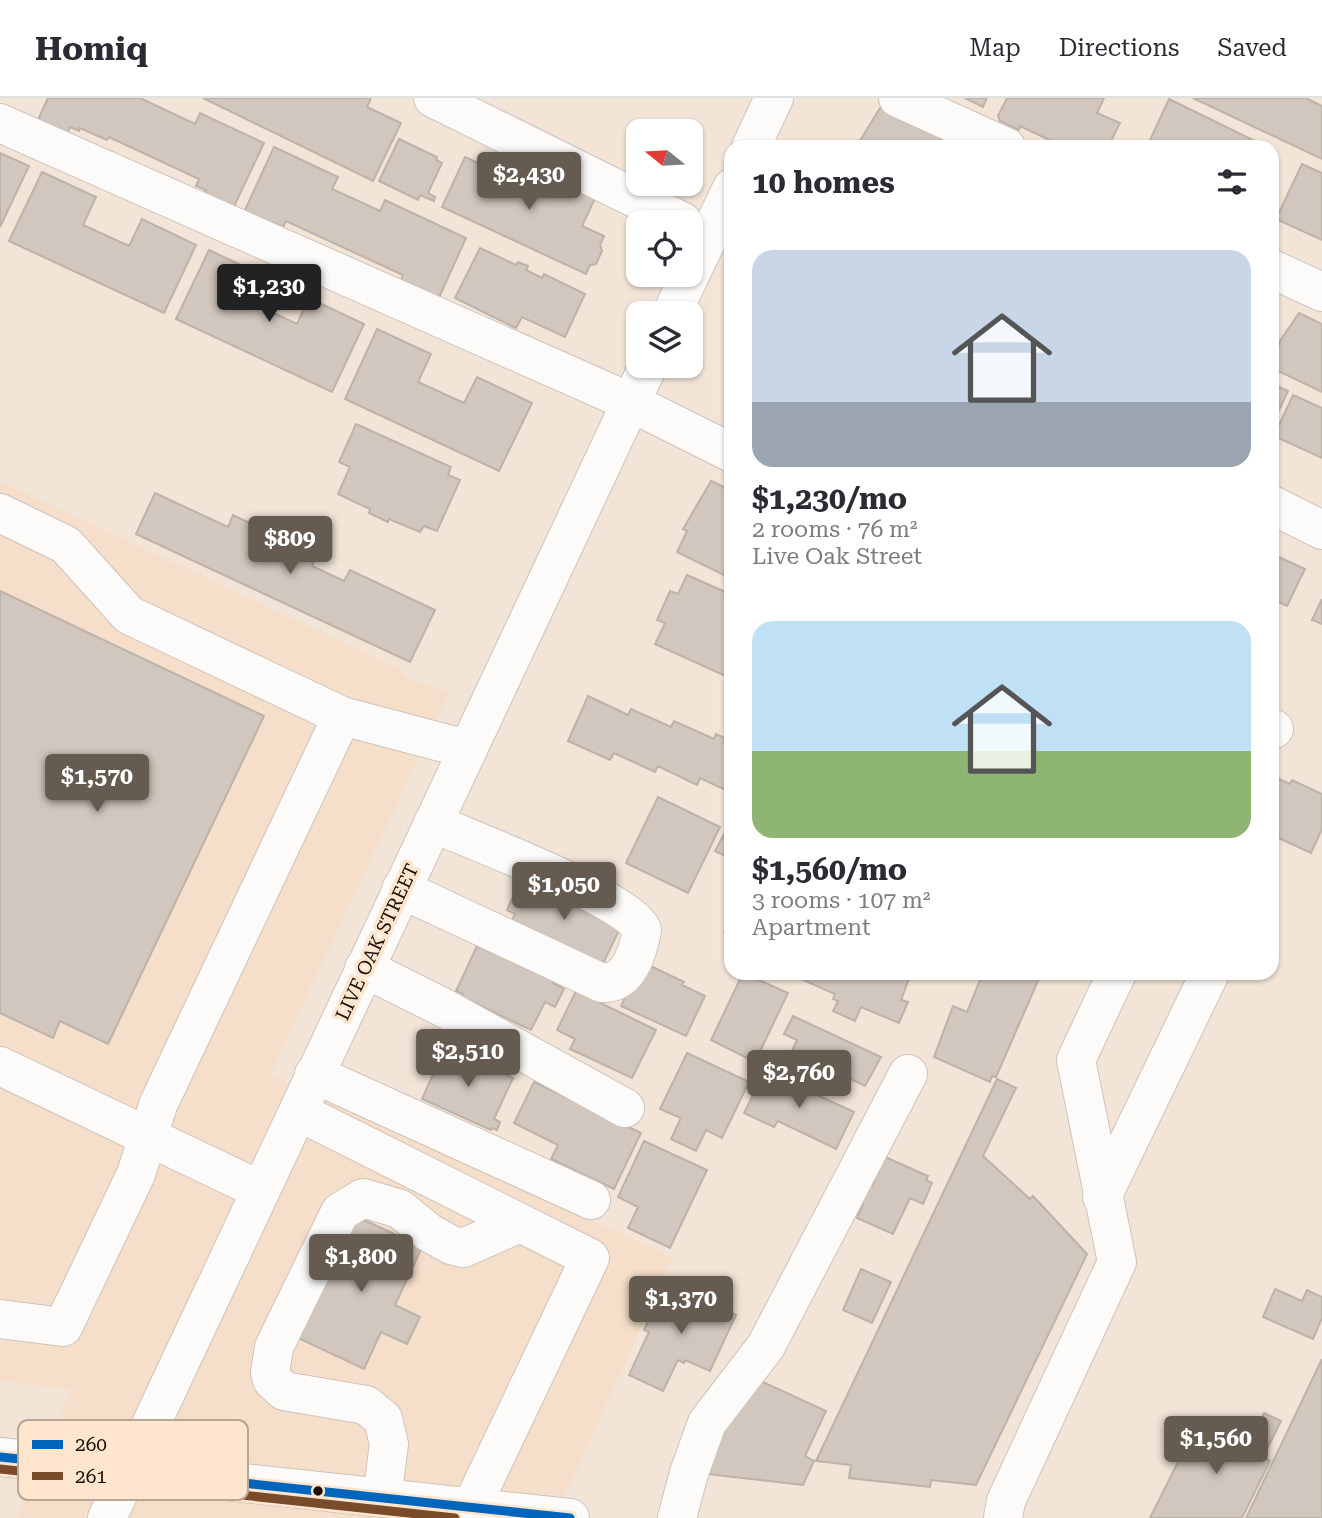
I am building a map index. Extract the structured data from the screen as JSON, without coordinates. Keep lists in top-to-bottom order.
{
  "streets": {
    "street": ["LIVE OAK STREET"]
  },
  "lines": ["transit line 260", "transit line 261"],
  "legend": ["260", "261"],
  "north": "left",
  "page": {
    "header": "Homiq",
    "nav": ["Map", "Directions", "Saved"],
    "heading": "10 homes",
    "price": [
      "$2,430",
      "$1,230",
      "$809",
      "$1,570",
      "$1,050",
      "$2,510",
      "$2,760",
      "$1,800",
      "$1,370",
      "$1,560"
    ],
    "list": [
      {
        "name": "$1,230/mo",
        "note": "2 rooms · 76 m² · Live Oak Street"
      },
      {
        "name": "$1,560/mo",
        "note": "3 rooms · 107 m² · Apartment"
      }
    ]
  }
}
